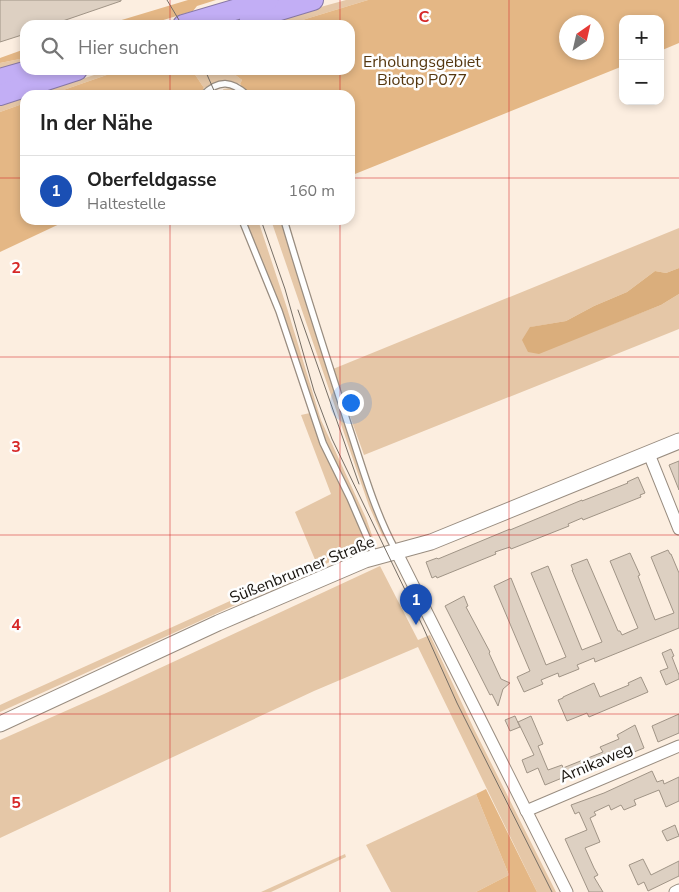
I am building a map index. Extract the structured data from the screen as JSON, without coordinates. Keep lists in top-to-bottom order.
{
  "streets": {
    "street": ["Süßenbrunner Straße", "Arnikaweg"]
  },
  "parks": ["Erholungsgebiet Biotop P077"],
  "north": "top right",
  "page": {
    "map_buttons": ["+", "−"],
    "search": "Hier suchen",
    "heading": "In der Nähe",
    "list": [
      {
        "mark": "1",
        "name": "Oberfeldgasse",
        "note": "Haltestelle",
        "value": "160 m"
      }
    ],
    "pins": "1"
  },
  "grid": {
    "columns": ["C"],
    "rows": [
      "2",
      "3",
      "4",
      "5"
    ]
  }
}
